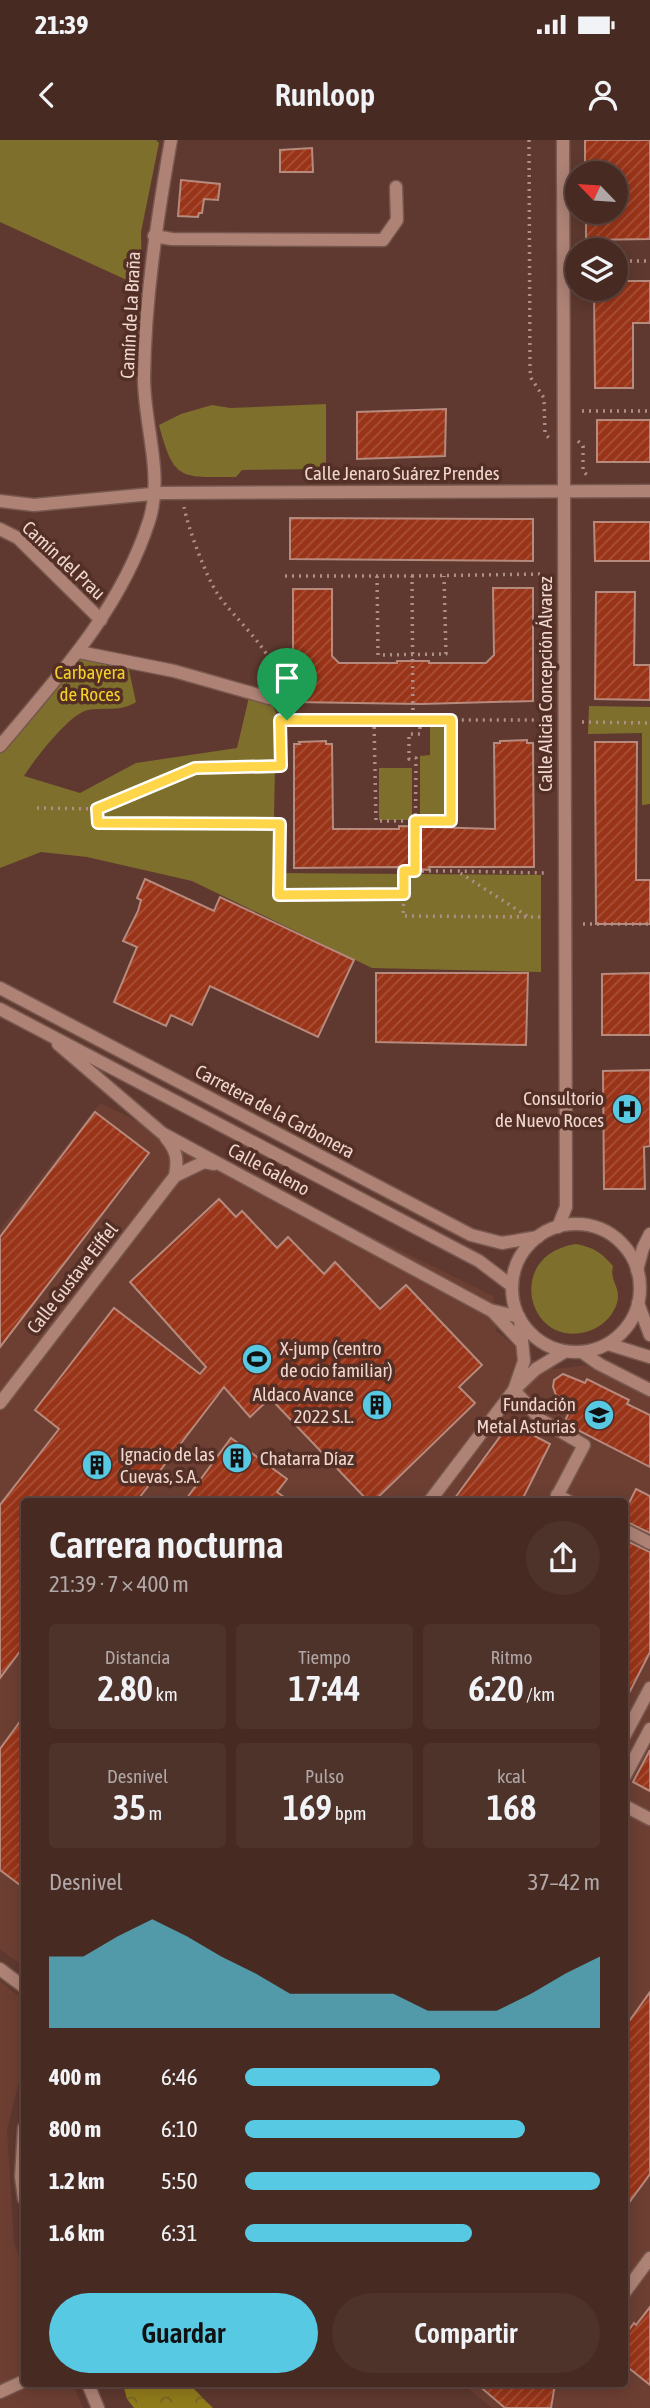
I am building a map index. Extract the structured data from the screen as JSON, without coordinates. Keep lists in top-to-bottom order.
{
  "streets": {
    "street": [
      "Camín de La Braña",
      "Calle Jenaro Suárez Prendes",
      "Camín del Prau",
      "Calle Alicia Concepción Álvarez",
      "Carretera de la Carbonera",
      "Calle Galeno",
      "Calle Gustave Eiffel"
    ]
  },
  "crossings": [
    ["Camín de La Braña", "Calle Jenaro Suárez Prendes"],
    ["Camín de La Braña", "Camín del Prau"],
    ["Calle Jenaro Suárez Prendes", "Calle Alicia Concepción Álvarez"],
    ["Calle Alicia Concepción Álvarez", "Carretera de la Carbonera"],
    ["Calle Alicia Concepción Álvarez", "Calle Galeno"],
    ["Carretera de la Carbonera", "Calle Galeno"],
    ["Calle Galeno", "Calle Gustave Eiffel"]
  ],
  "parks": ["Carbayera de Roces"],
  "places": {
    "hospital": ["Consultorio de Nuevo Roces"],
    "sports": ["X-jump (centro de ocio familiar)"],
    "building": ["Aldaco Avance 2022 S.L.", "Chatarra Díaz", "Ignacio de las Cuevas, S.A."],
    "school or university": ["Fundación Metal Asturias"]
  },
  "north": "top left",
  "page": {
    "status": "21:39",
    "header": "Runloop",
    "heading": ["Carrera nocturna", "21:39 · 7 × 400 m"],
    "stats": [
      ["Distancia", "2.80 km"],
      ["Tiempo", "17:44"],
      ["Ritmo", "6:20 /km"],
      ["Desnivel", "35 m"],
      ["Pulso", "169 bpm"],
      ["kcal", "168"]
    ],
    "chart": ["Desnivel", "37–42 m"],
    "list": [
      {
        "name": "400 m",
        "note": "6:46"
      },
      {
        "name": "800 m",
        "note": "6:10"
      },
      {
        "name": "1.2 km",
        "note": "5:50"
      },
      {
        "name": "1.6 km",
        "note": "6:31"
      }
    ],
    "buttons": ["Guardar", "Compartir"]
  }
}
